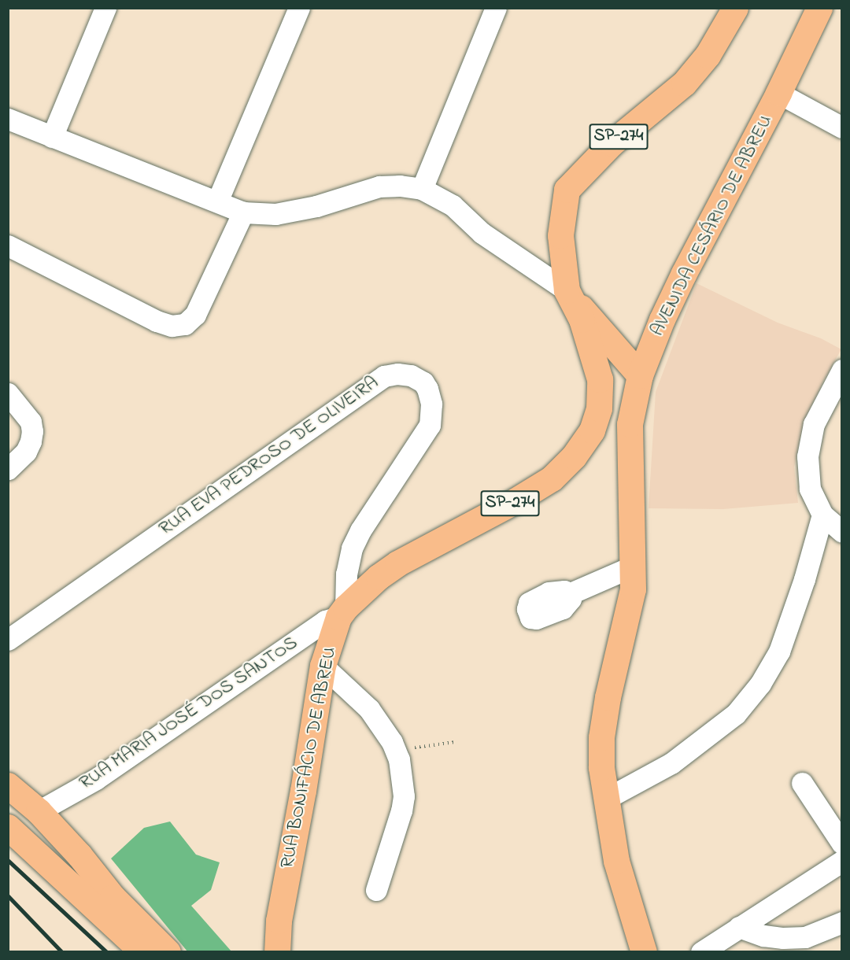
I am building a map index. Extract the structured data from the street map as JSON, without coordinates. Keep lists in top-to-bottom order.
{
  "streets": {
    "main road": ["SP-274", "AVENIDA CESÁRIO DE ABREU", "RUA BONIFÁCIO DE ABREU"],
    "street": ["RUA EVA PEDROSO DE OLIVEIRA", "RUA MARIA JOSÉ DOS SANTOS"]
  },
  "crossings": [
    ["RUA EVA PEDROSO DE OLIVEIRA", "RUA MARIA JOSÉ DOS SANTOS"],
    ["RUA EVA PEDROSO DE OLIVEIRA", "RUA BONIFÁCIO DE ABREU"],
    ["RUA MARIA JOSÉ DOS SANTOS", "RUA BONIFÁCIO DE ABREU"]
  ]
}
